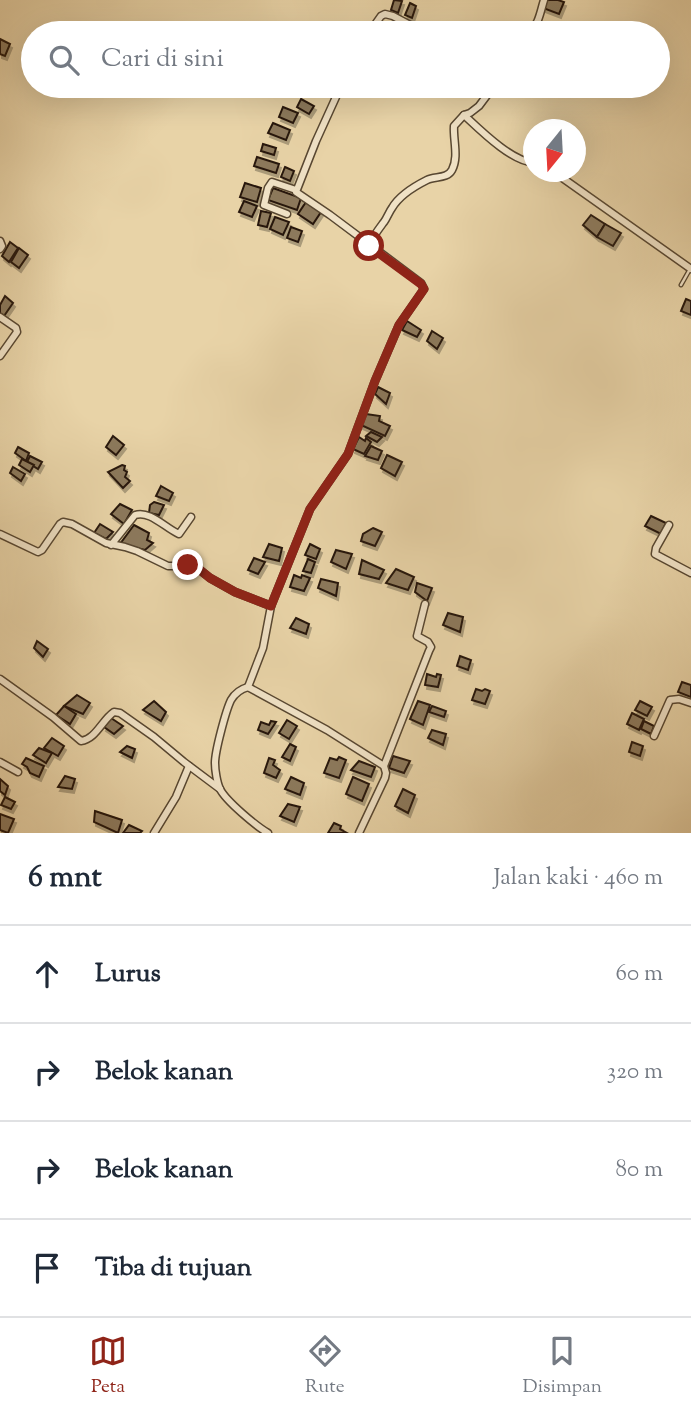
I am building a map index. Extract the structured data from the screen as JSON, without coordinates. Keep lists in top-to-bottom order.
{
  "north": "bottom",
  "page": {
    "search": "Cari di sini",
    "heading": ["6 mnt", "Jalan kaki · 460 m"],
    "list": [
      ["Lurus", "60 m"],
      ["Belok kanan", "320 m"],
      ["Belok kanan", "80 m"],
      "Tiba di tujuan"
    ],
    "nav": ["Peta", "Rute", "Disimpan"]
  }
}
